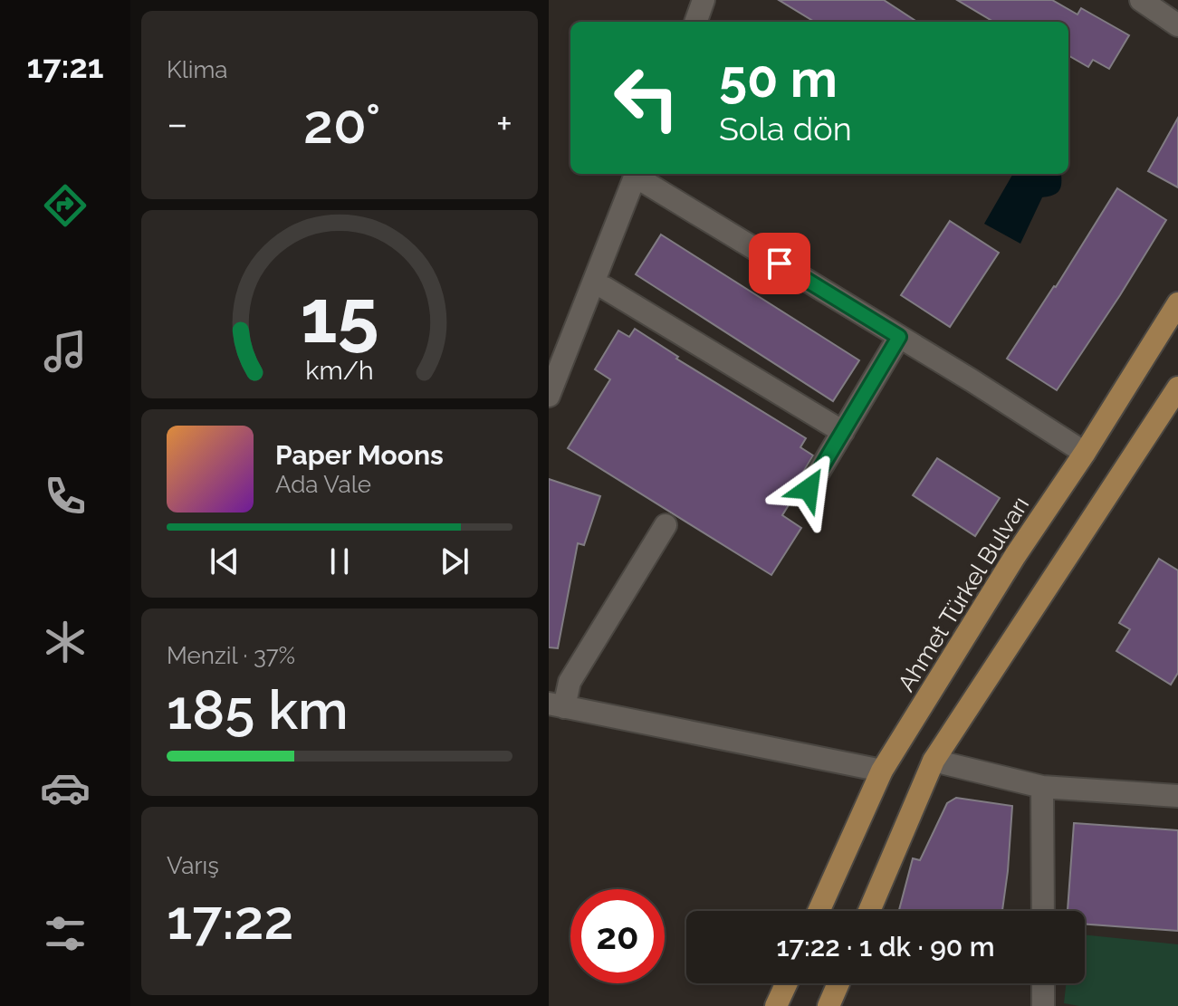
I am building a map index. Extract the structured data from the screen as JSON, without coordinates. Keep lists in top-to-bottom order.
{
  "streets": {
    "main road": ["Ahmet Türkel Bulvarı"]
  },
  "page": {
    "tabs": "17:21",
    "tile": [
      "Klima",
      ["Menzil · 37%", "185 km"],
      ["Varış", "17:22"]
    ],
    "turn": ["50 m", "Sola dön"],
    "heat": ["−", "20°", "+"],
    "song": ["Paper Moons", "Ada Vale"],
    "limit": "20",
    "trip": "17:22 · 1 dk · 90 m",
    "gauge": ["15", "km/h"]
  }
}
